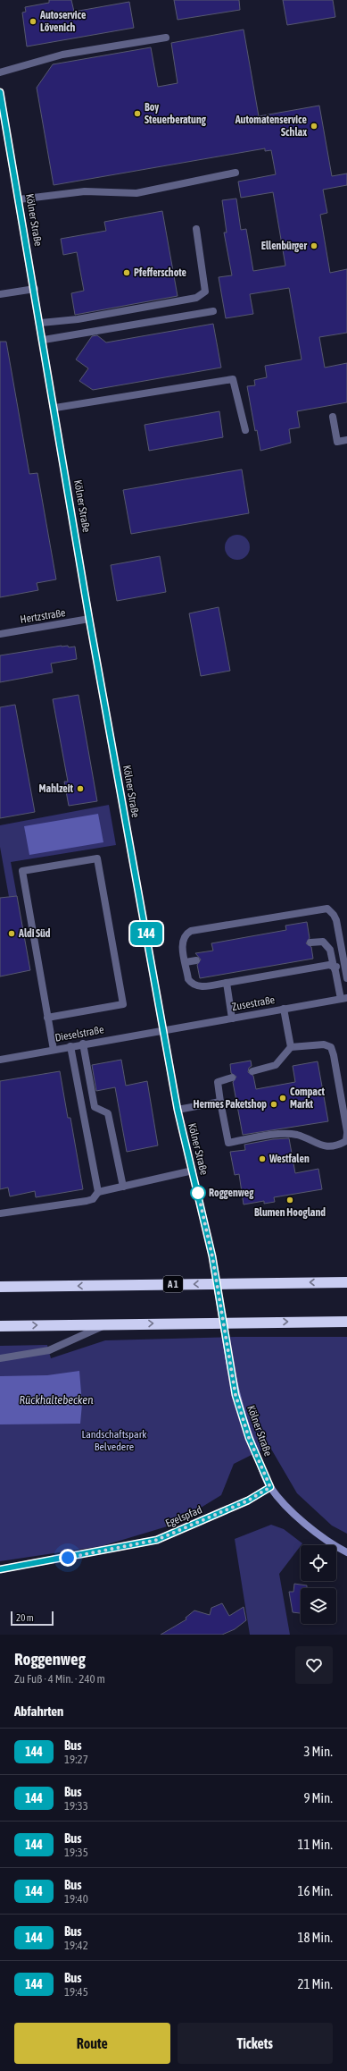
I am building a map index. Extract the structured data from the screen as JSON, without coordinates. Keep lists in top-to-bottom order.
{
  "streets": {
    "highway": ["A 1"],
    "street": [
      "Kölner Straße",
      "Hertzstraße",
      "Zusestraße",
      "Dieselstraße",
      "Egelspfad"
    ]
  },
  "crossings": [
    ["Kölner Straße", "Hertzstraße"],
    ["Kölner Straße", "Zusestraße"],
    ["Kölner Straße", "Dieselstraße"],
    ["Kölner Straße", "Egelspfad"],
    ["Zusestraße", "Dieselstraße"]
  ],
  "water": ["Rückhaltebecken"],
  "parks": ["Landschaftspark Belvedere"],
  "places": [
    "Autoservice Lövenich",
    "Boy Steuerberatung",
    "Automatenservice Schlax",
    "Ellenbürger",
    "Pfefferschote",
    "Mahlzeit",
    "Aldi Süd",
    "Compact Markt",
    "Hermes Paketshop",
    "Westfalen",
    "Roggenweg",
    "Blumen Hoogland"
  ],
  "lines": ["bus line 144"],
  "scale_bar": "20 m",
  "page": {
    "on_map": "144",
    "scale": "20 m",
    "heading": [
      ["Roggenweg", "Zu Fuß · 4 Min. · 240 m"],
      "Abfahrten"
    ],
    "list": [
      {
        "mark": "144",
        "name": "Bus",
        "note": "19:27",
        "value": "3 Min."
      },
      {
        "mark": "144",
        "name": "Bus",
        "note": "19:33",
        "value": "9 Min."
      },
      {
        "mark": "144",
        "name": "Bus",
        "note": "19:35",
        "value": "11 Min."
      },
      {
        "mark": "144",
        "name": "Bus",
        "note": "19:40",
        "value": "16 Min."
      },
      {
        "mark": "144",
        "name": "Bus",
        "note": "19:42",
        "value": "18 Min."
      },
      {
        "mark": "144",
        "name": "Bus",
        "note": "19:45",
        "value": "21 Min."
      }
    ],
    "buttons": ["Route", "Tickets"]
  }
}
